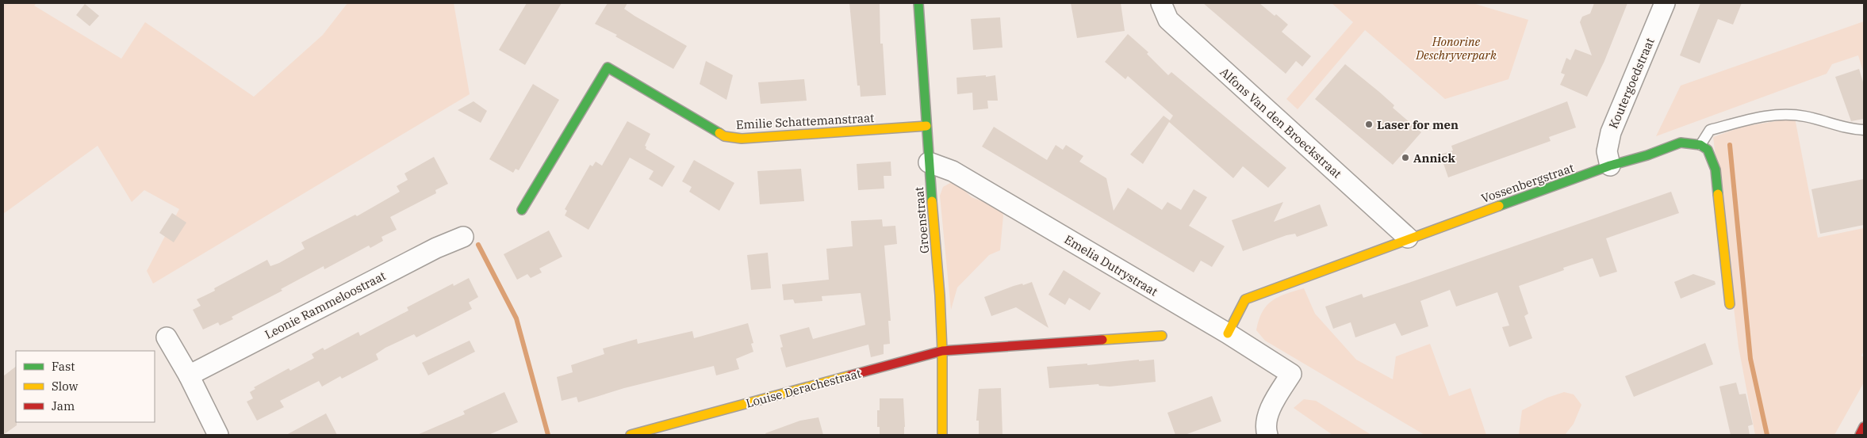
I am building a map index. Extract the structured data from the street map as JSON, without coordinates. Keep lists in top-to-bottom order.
{
  "streets": {
    "main road": [
      "Emilie Schattemanstraat",
      "Vossenbergstraat",
      "Groenstraat",
      "Louise Derachestraat"
    ],
    "street": [
      "Koutergoedstraat",
      "Alfons Van den Broeckstraat",
      "Emelia Dutrystraat",
      "Leonie Rammeloostraat"
    ]
  },
  "crossings": [
    ["Koutergoedstraat", "Vossenbergstraat"],
    ["Emilie Schattemanstraat", "Groenstraat"],
    ["Alfons Van den Broeckstraat", "Vossenbergstraat"],
    ["Vossenbergstraat", "Emelia Dutrystraat"],
    ["Groenstraat", "Emelia Dutrystraat"],
    ["Groenstraat", "Louise Derachestraat"]
  ],
  "parks": ["Honorine Deschryverpark"],
  "places": ["Laser for men", "Annick"],
  "legend": ["Fast", "Slow", "Jam"]
}
